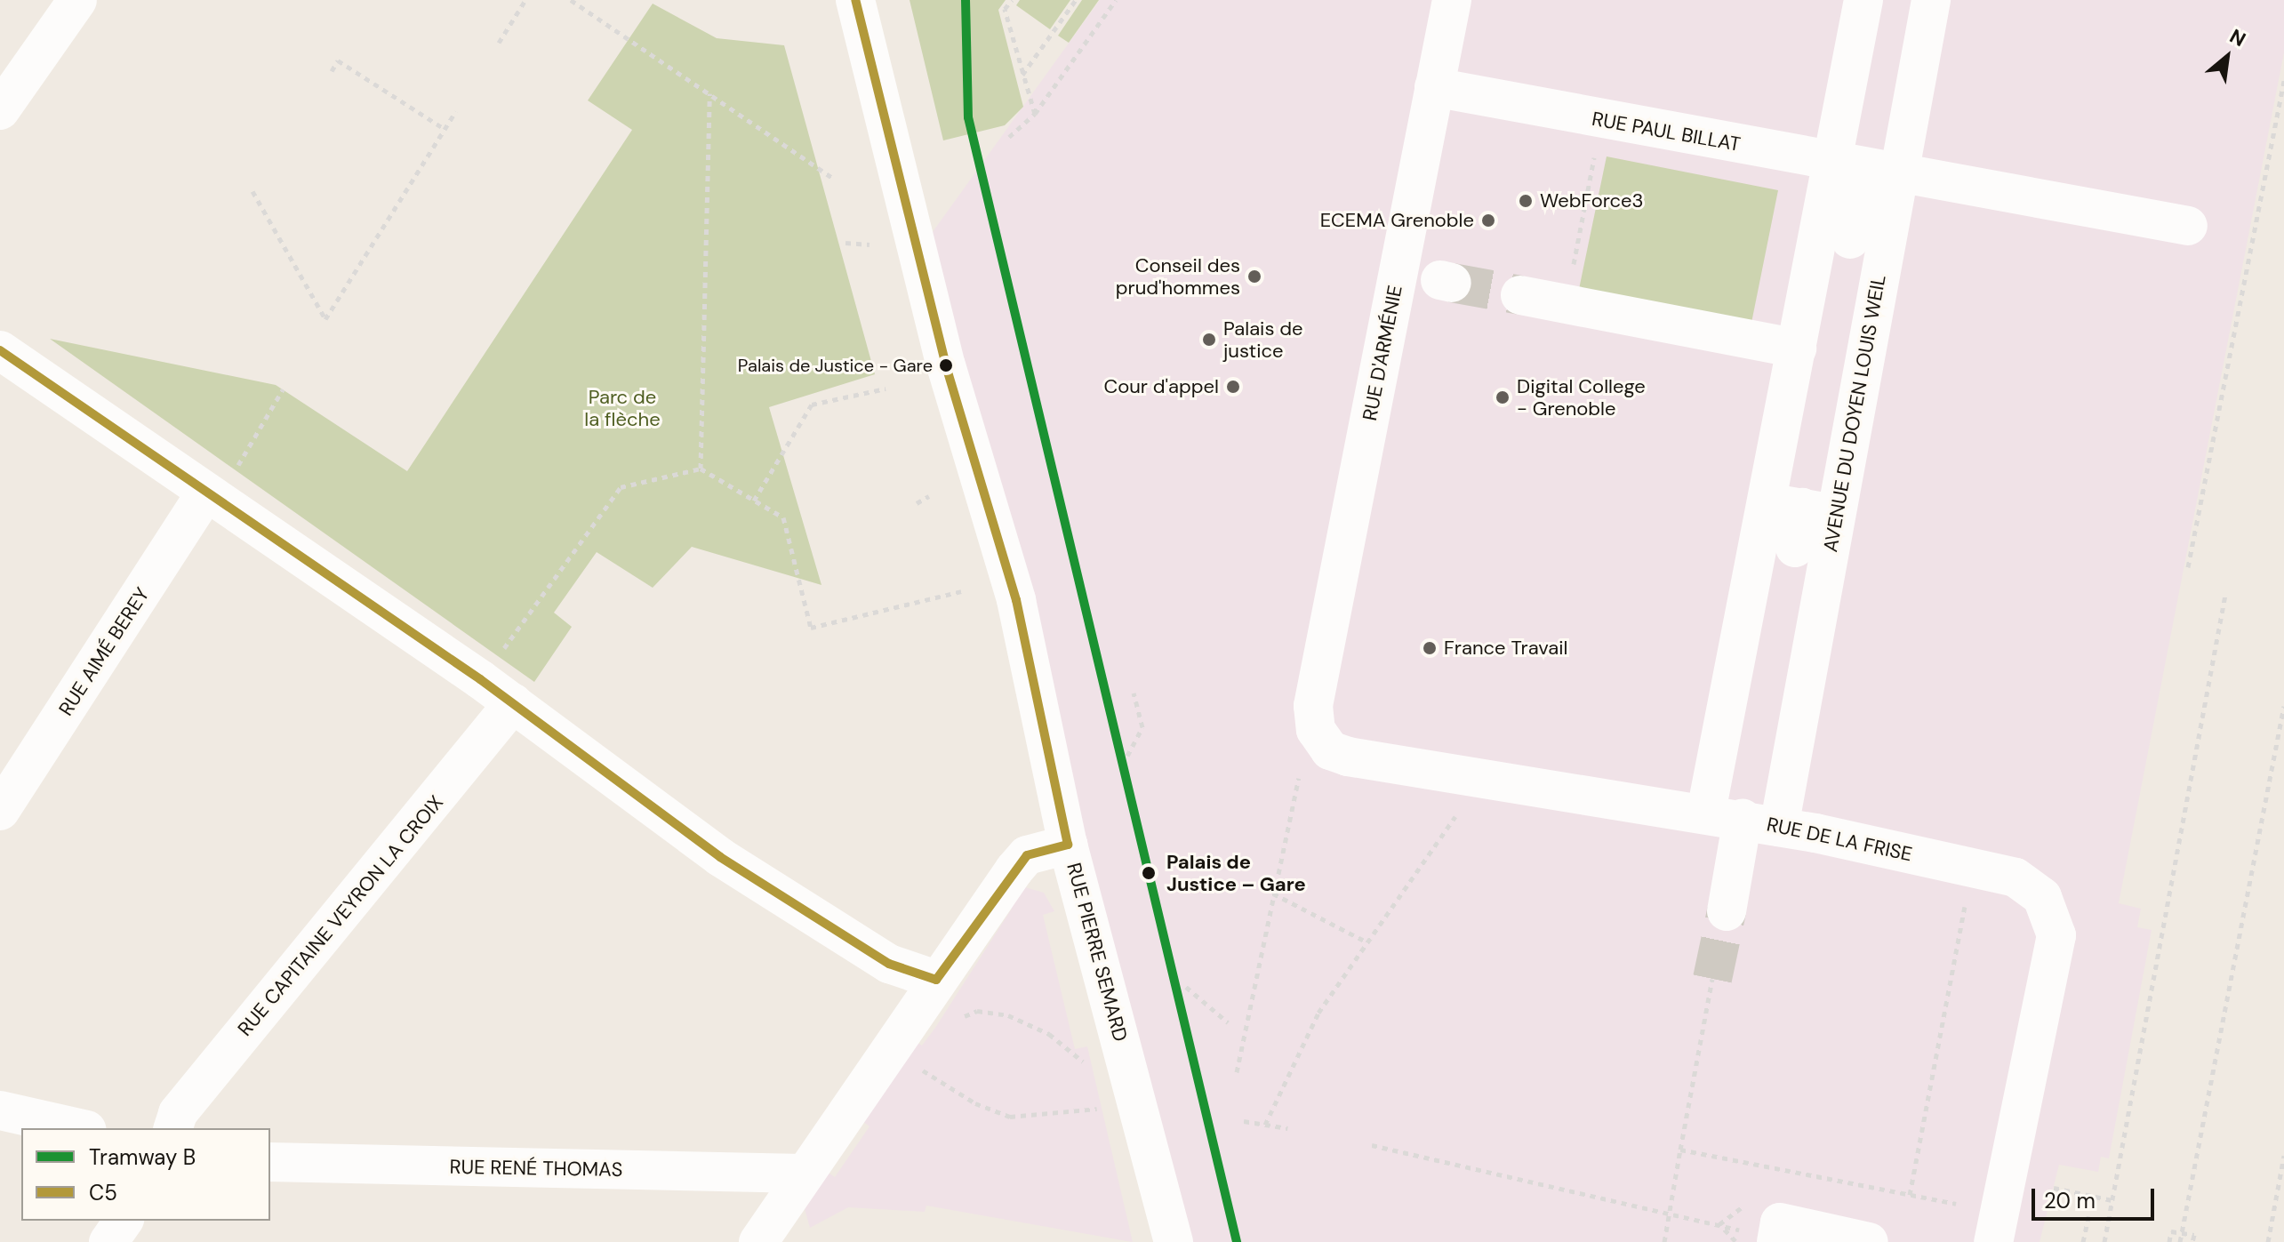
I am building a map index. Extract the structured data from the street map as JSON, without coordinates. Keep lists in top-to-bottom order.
{
  "streets": {
    "street": [
      "RUE PAUL BILLAT",
      "RUE D'ARMÉNIE",
      "AVENUE DU DOYEN LOUIS WEIL",
      "RUE AIMÉ BEREY",
      "RUE DE LA FRISE",
      "RUE CAPITAINE VEYRON LA CROIX",
      "RUE PIERRE SEMARD",
      "RUE RENÉ THOMAS"
    ]
  },
  "crossings": [
    ["RUE PAUL BILLAT", "RUE D'ARMÉNIE"],
    ["RUE PAUL BILLAT", "AVENUE DU DOYEN LOUIS WEIL"],
    ["RUE D'ARMÉNIE", "RUE DE LA FRISE"],
    ["AVENUE DU DOYEN LOUIS WEIL", "RUE DE LA FRISE"]
  ],
  "parks": ["Parc de la flèche"],
  "places": [
    "WebForce3",
    "ECEMA Grenoble",
    "Conseil des prud'hommes",
    "Palais de justice",
    "Palais de Justice - Gare",
    "Cour d'appel",
    "Digital College - Grenoble",
    "France Travail",
    "Palais de Justice – Gare"
  ],
  "lines": ["tram line B", "transit line C5"],
  "legend": ["Tramway B", "C5"],
  "scale_bar": "20 m",
  "north": "top right"
}
